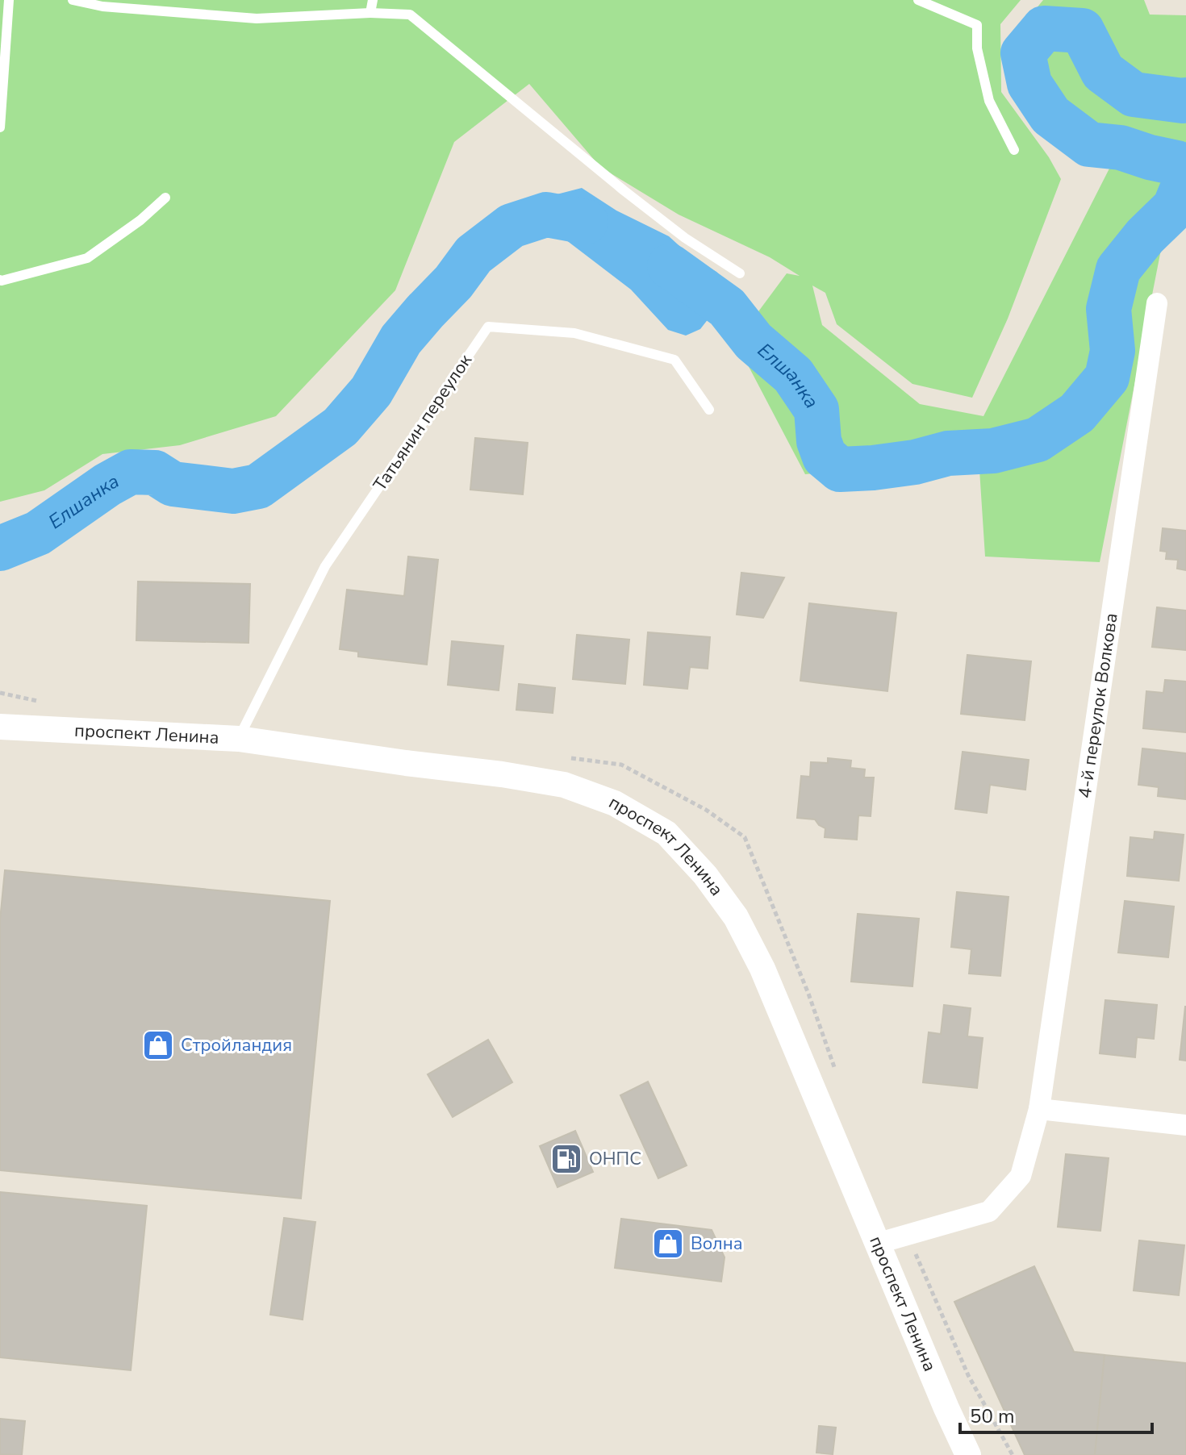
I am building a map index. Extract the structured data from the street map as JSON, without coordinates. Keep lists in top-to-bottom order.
{
  "streets": {
    "street": ["4-й переулок Волкова", "проспект Ленина"],
    "lane": ["Татьянин переулок"]
  },
  "crossings": [
    ["Татьянин переулок", "проспект Ленина"],
    ["4-й переулок Волкова", "проспект Ленина"]
  ],
  "water": ["Елшанка"],
  "places": {
    "shop": ["Стройландия", "Волна"],
    "fuel station": ["ОНПС"]
  },
  "scale_bar": "50 m"
}
